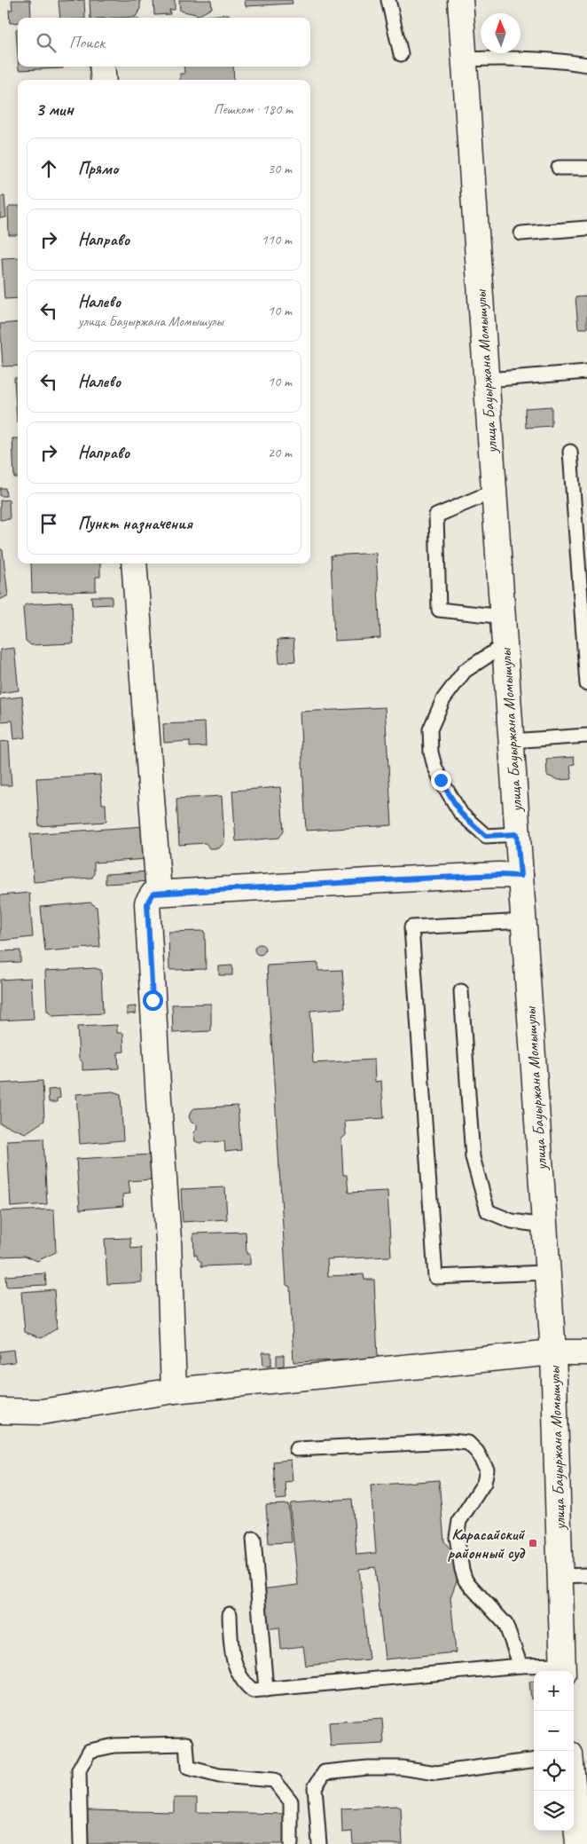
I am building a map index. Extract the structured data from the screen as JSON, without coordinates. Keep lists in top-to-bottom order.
{
  "streets": {
    "street": ["улица Бауыржана Момышулы"]
  },
  "places": {
    "transit": ["Карасайский районный суд"]
  },
  "north": "top",
  "page": {
    "search": "Поиск",
    "heading": ["3 мин", "Пешком · 180 m"],
    "list": [
      ["Прямо", "30 m"],
      ["Направо", "110 m"],
      ["Налево", "улица Бауыржана Момышулы", "10 m"],
      ["Налево", "10 m"],
      ["Направо", "20 m"],
      "Пункт назначения"
    ],
    "map_buttons": ["+", "−"]
  }
}
